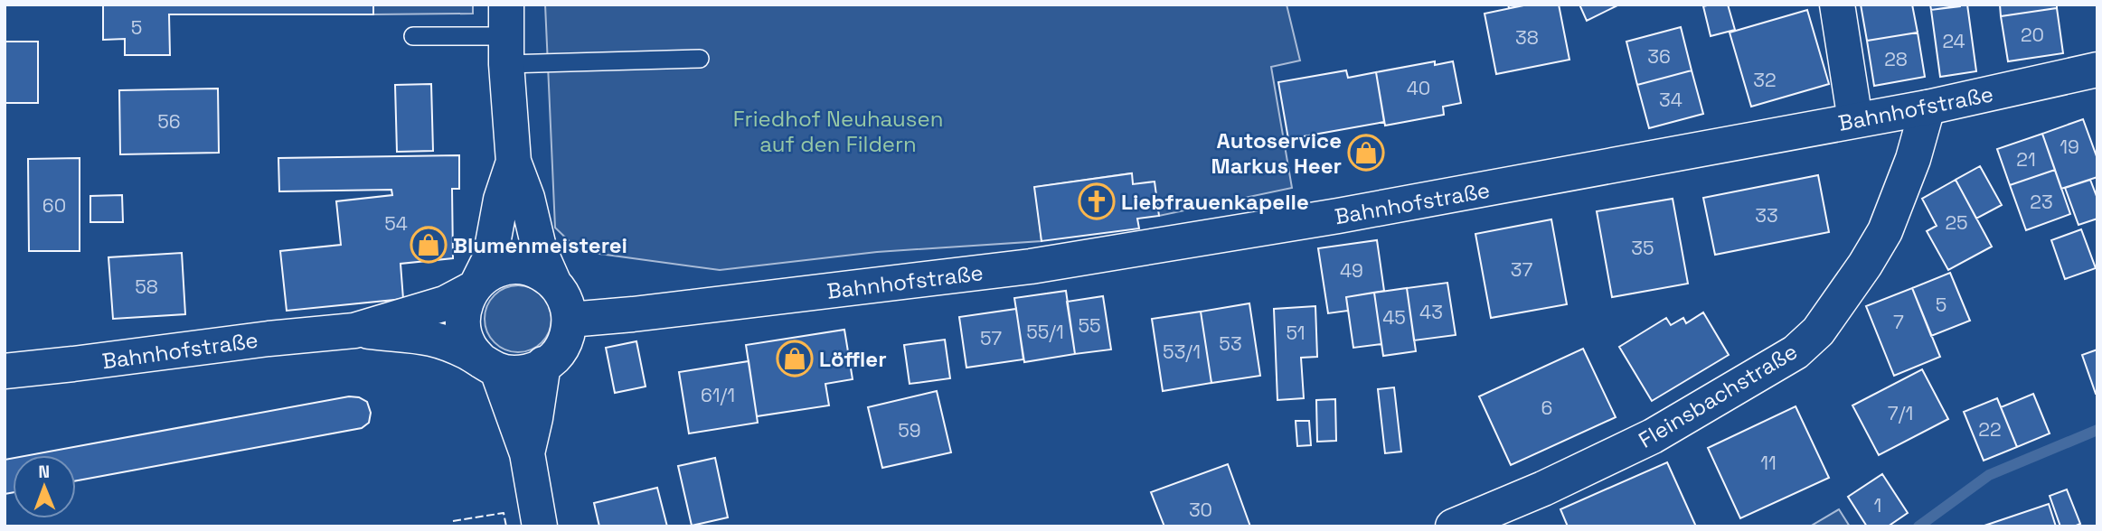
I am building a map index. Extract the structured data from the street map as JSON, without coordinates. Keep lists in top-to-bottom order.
{
  "streets": {
    "street": ["Bahnhofstraße", "Fleinsbachstraße"]
  },
  "crossings": [
    ["Bahnhofstraße", "Fleinsbachstraße"]
  ],
  "parks": ["Friedhof Neuhausen auf den Fildern"],
  "places": {
    "shop": ["Autoservice Markus Heer", "Blumenmeisterei", "Löffler"],
    "church": ["Liebfrauenkapelle"]
  },
  "house_numbers": [
    "5",
    "20",
    "38",
    "24",
    "36",
    "28",
    "32",
    "40",
    "34",
    "56",
    "19",
    "21",
    "23",
    "60",
    "33",
    "25",
    "54",
    "35",
    "37",
    "49",
    "58",
    "5",
    "43",
    "45",
    "7",
    "55",
    "55/1",
    "51",
    "57",
    "53",
    "53/1",
    "61/1",
    "6",
    "7/1",
    "22",
    "59",
    "11",
    "1",
    "30"
  ],
  "north": "top"
}
